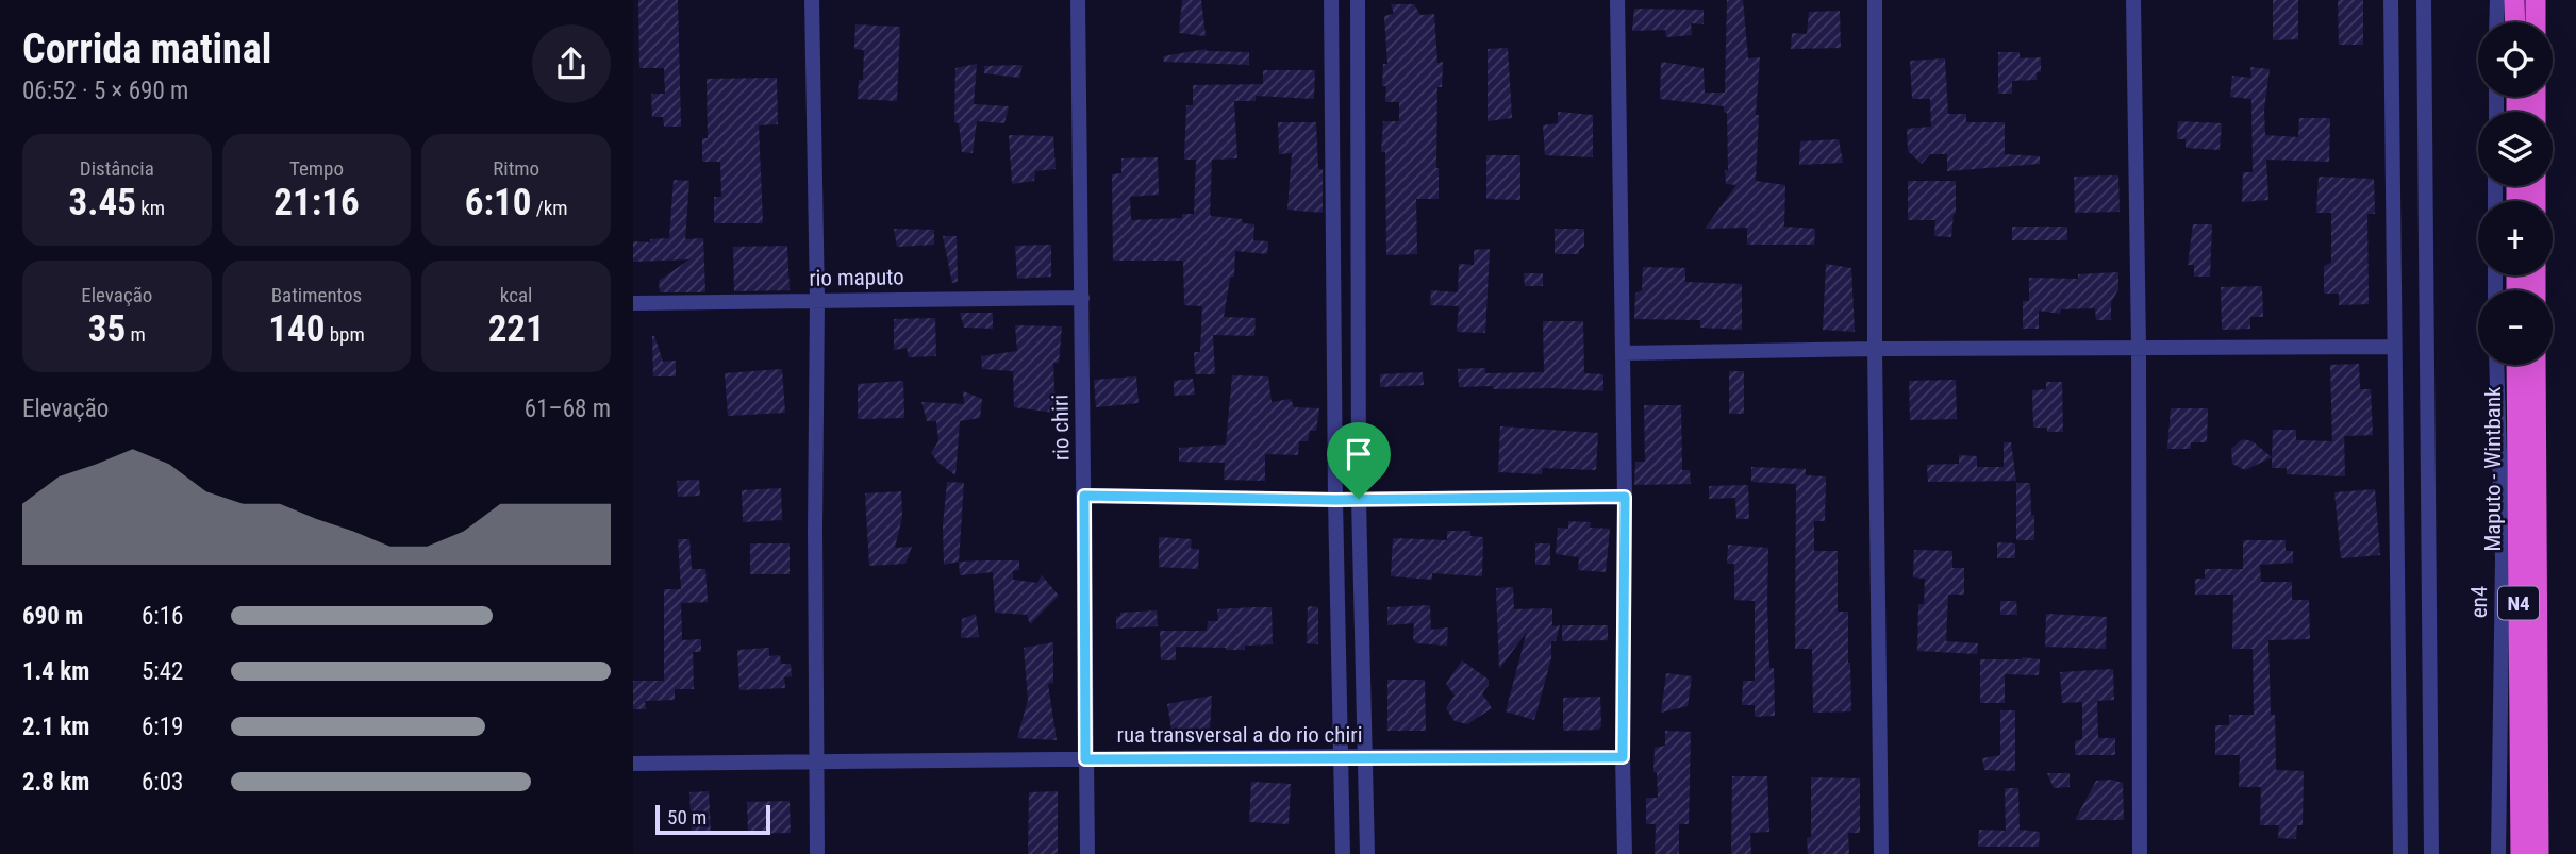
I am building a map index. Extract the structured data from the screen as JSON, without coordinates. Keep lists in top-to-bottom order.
{
  "streets": {
    "highway": ["Maputo - Wintbank", "N4"],
    "street": [
      "rio maputo",
      "rio chiri",
      "en4",
      "rua transversal a do rio chiri"
    ]
  },
  "crossings": [
    ["rio maputo", "rio chiri"],
    ["rio chiri", "rua transversal a do rio chiri"]
  ],
  "scale_bar": "50 m",
  "page": {
    "heading": ["Corrida matinal", "06:52 · 5 × 690 m"],
    "map_buttons": ["+", "−"],
    "stats": [
      ["Distância", "3.45 km"],
      ["Tempo", "21:16"],
      ["Ritmo", "6:10 /km"],
      ["Elevação", "35 m"],
      ["Batimentos", "140 bpm"],
      ["kcal", "221"]
    ],
    "chart": ["Elevação", "61–68 m"],
    "list": [
      {
        "name": "690 m",
        "note": "6:16"
      },
      {
        "name": "1.4 km",
        "note": "5:42"
      },
      {
        "name": "2.1 km",
        "note": "6:19"
      },
      {
        "name": "2.8 km",
        "note": "6:03"
      }
    ],
    "scale": "50 m"
  }
}
